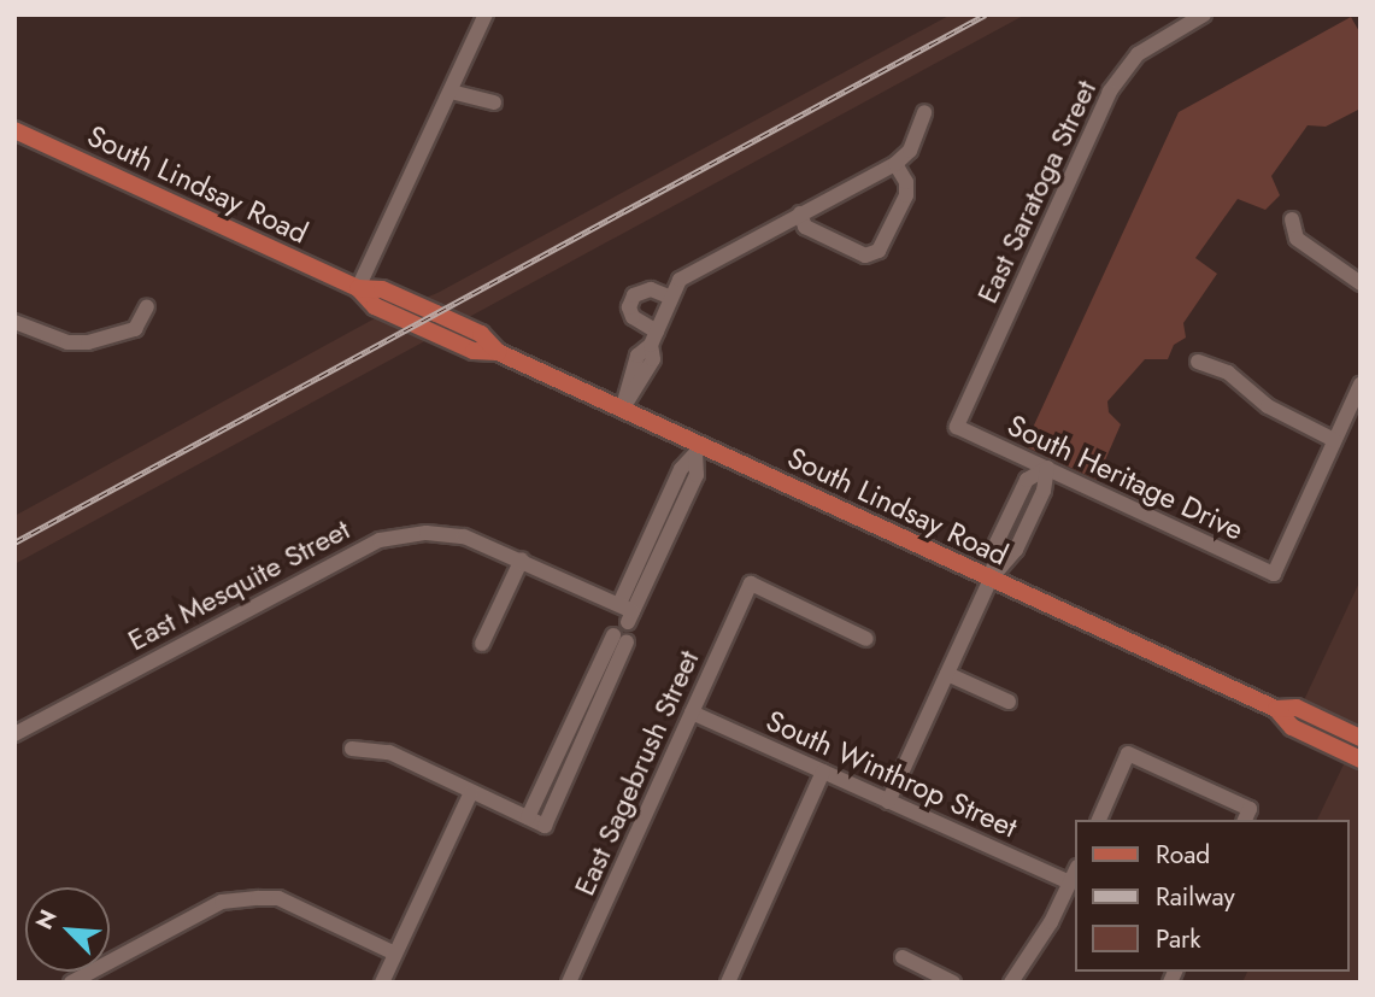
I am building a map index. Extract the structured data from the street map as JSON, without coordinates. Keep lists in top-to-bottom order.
{
  "streets": {
    "main road": ["South Lindsay Road"],
    "street": [
      "East Saratoga Street",
      "South Heritage Drive",
      "East Mesquite Street",
      "East Sagebrush Street",
      "South Winthrop Street"
    ]
  },
  "crossings": [
    ["East Saratoga Street", "South Heritage Drive"],
    ["East Sagebrush Street", "South Winthrop Street"]
  ],
  "legend": ["Road", "Railway", "Park"],
  "north": "top left"
}
